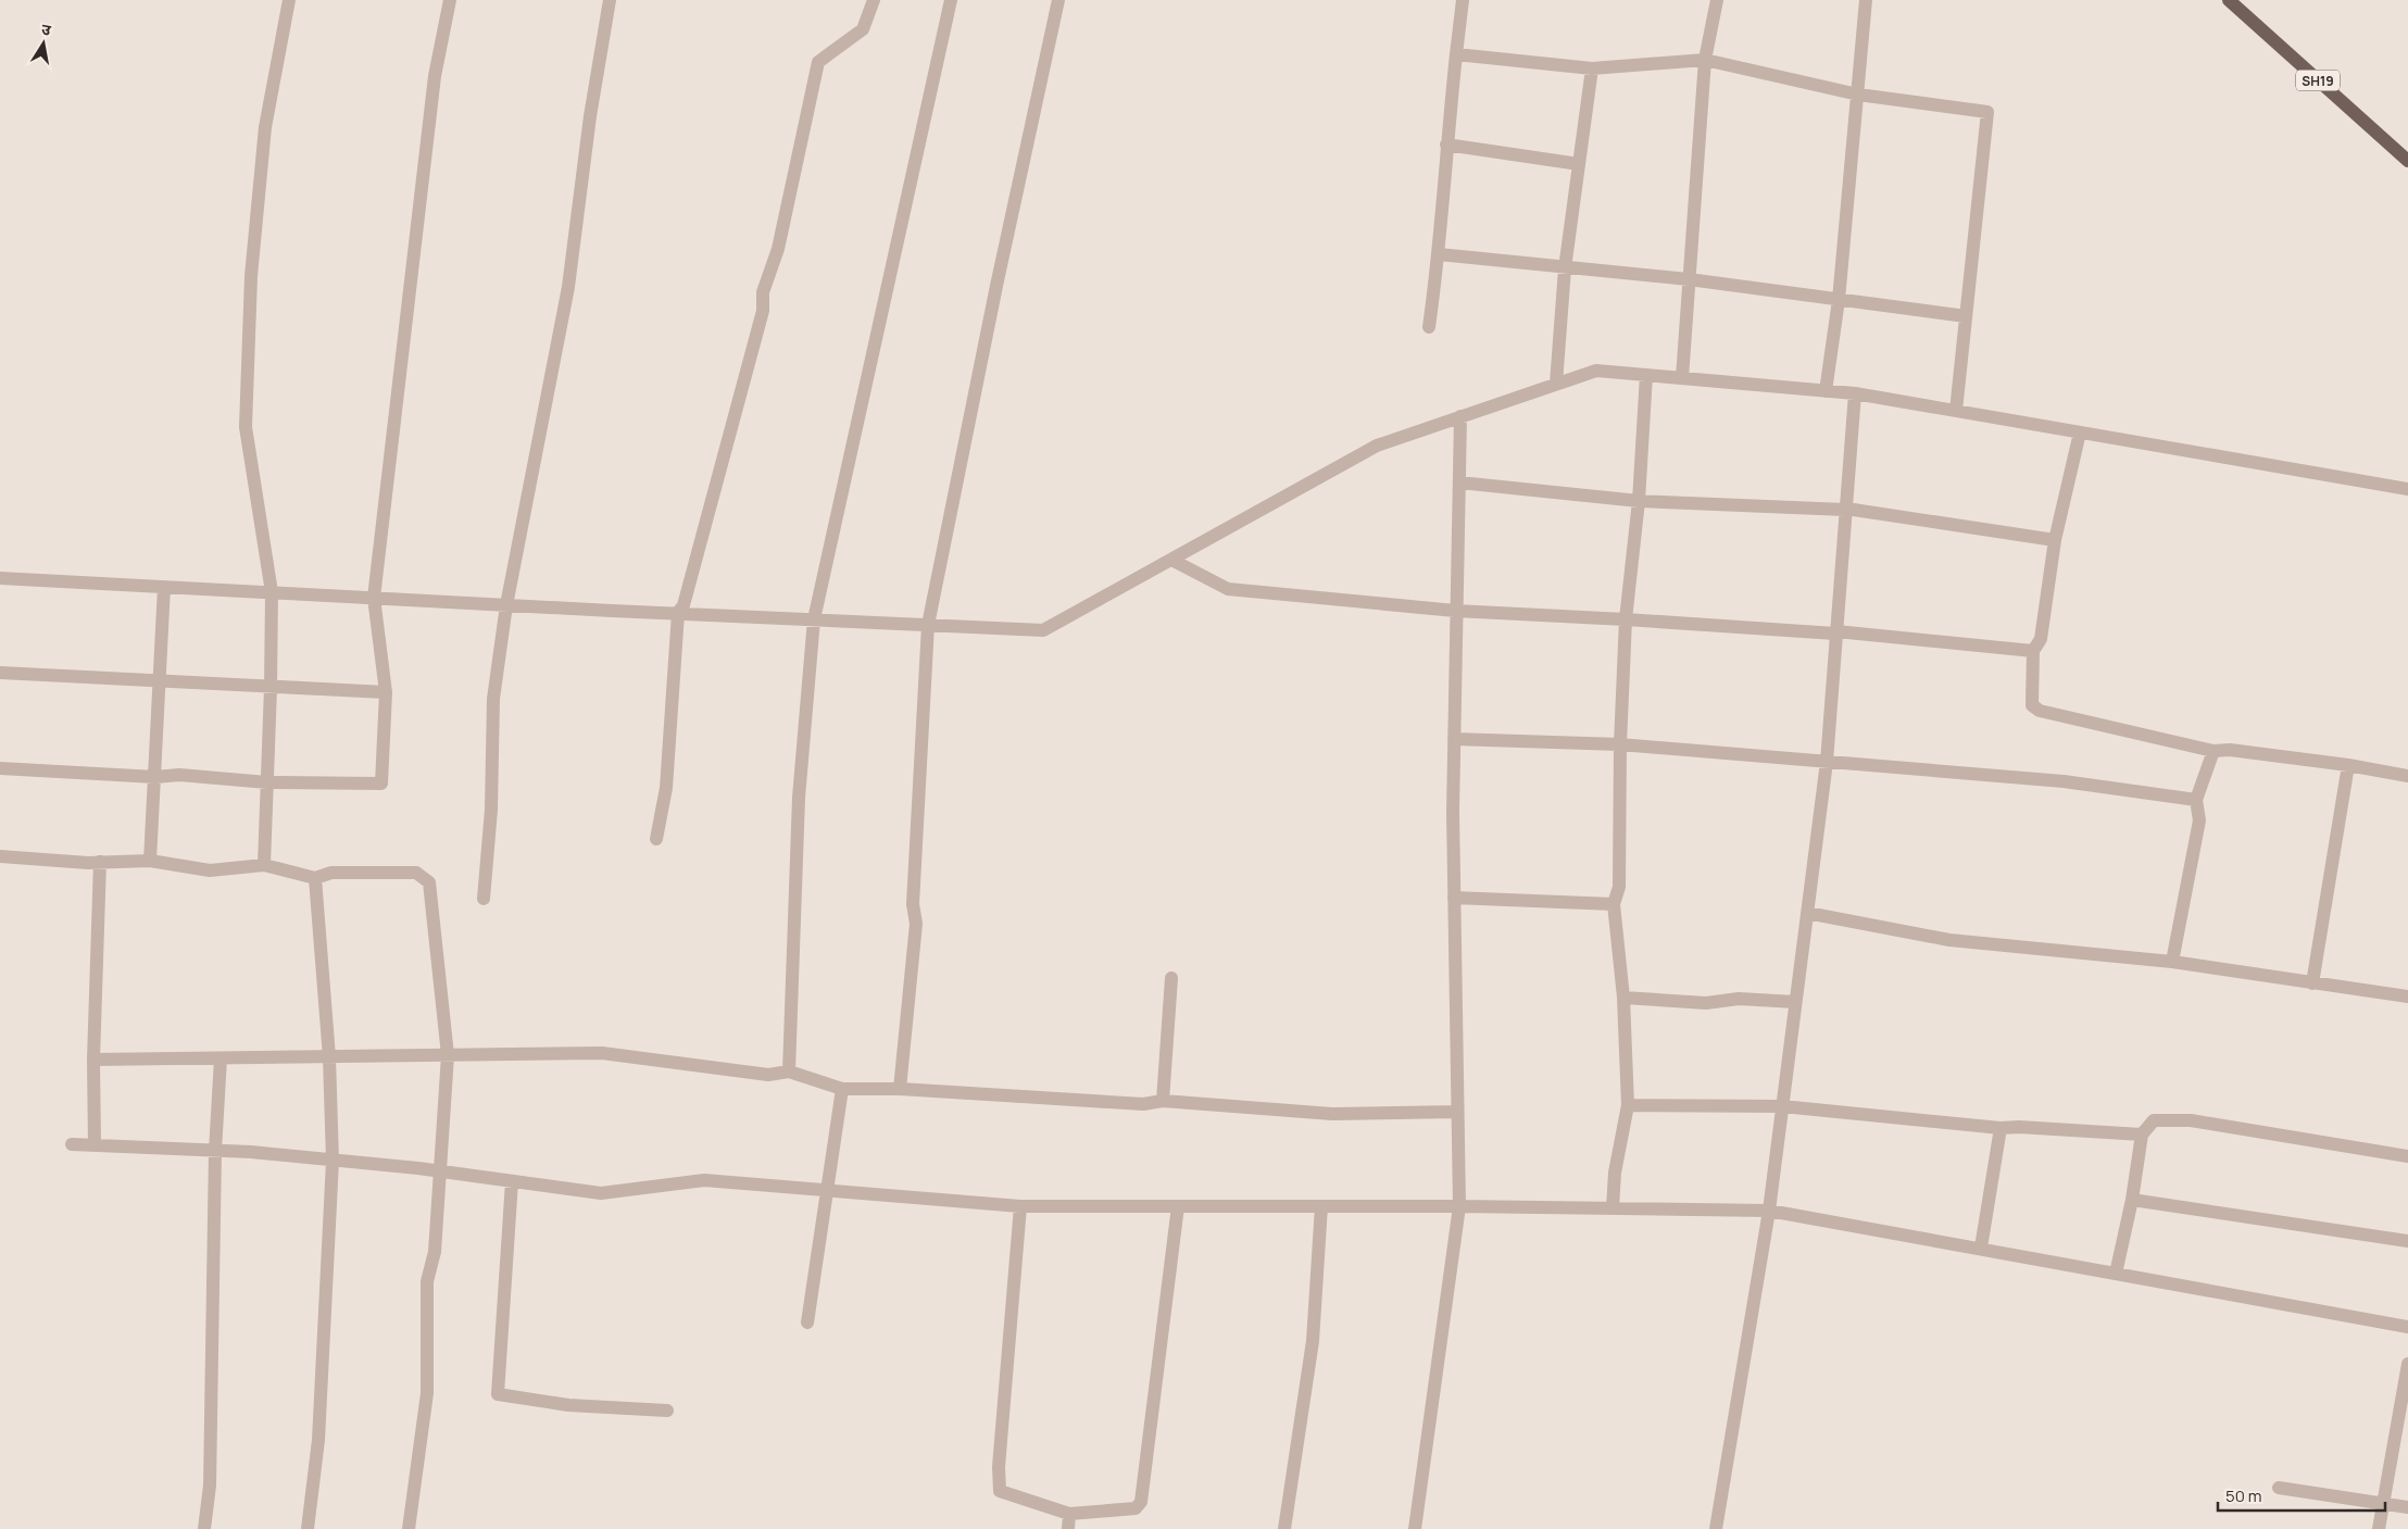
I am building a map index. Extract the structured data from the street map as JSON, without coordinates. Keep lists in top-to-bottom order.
{
  "streets": {
    "main road": ["SH19"]
  },
  "scale_bar": "50 m",
  "north": "top"
}
